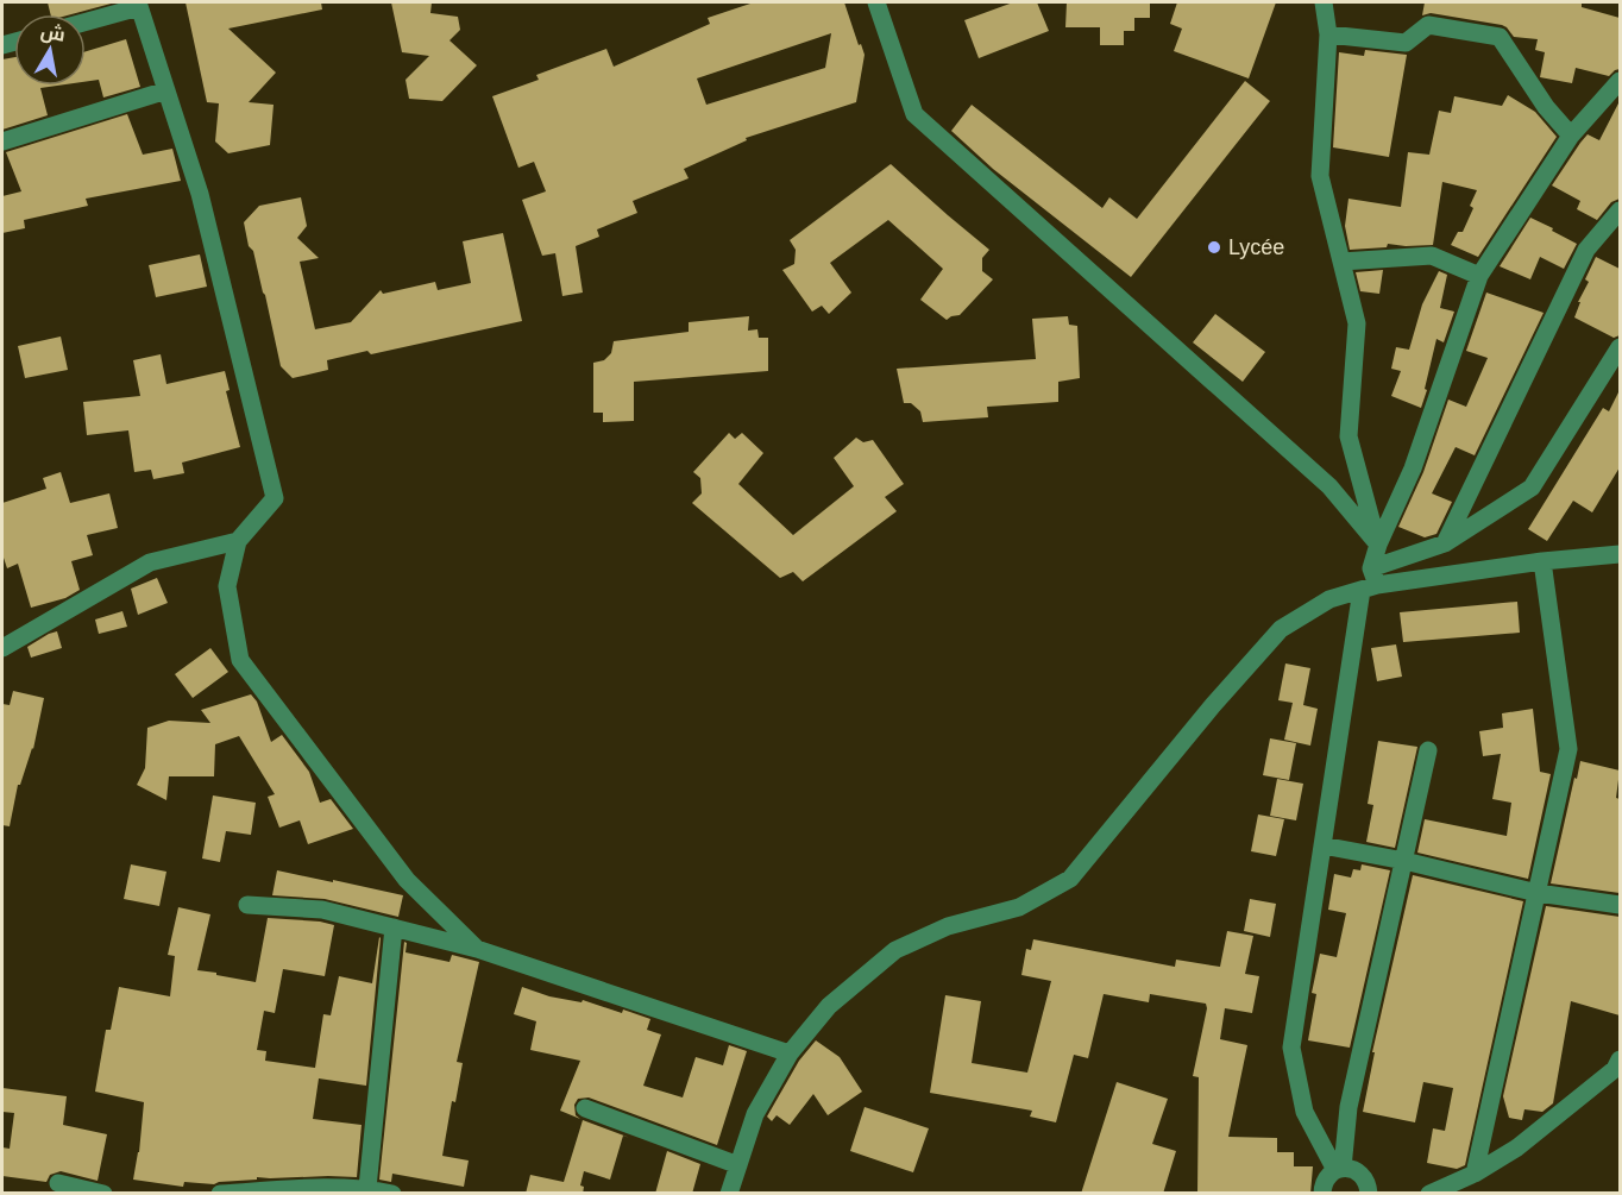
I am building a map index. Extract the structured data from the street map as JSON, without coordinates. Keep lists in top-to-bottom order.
{
  "places": ["Lycée"],
  "north": "top"
}
